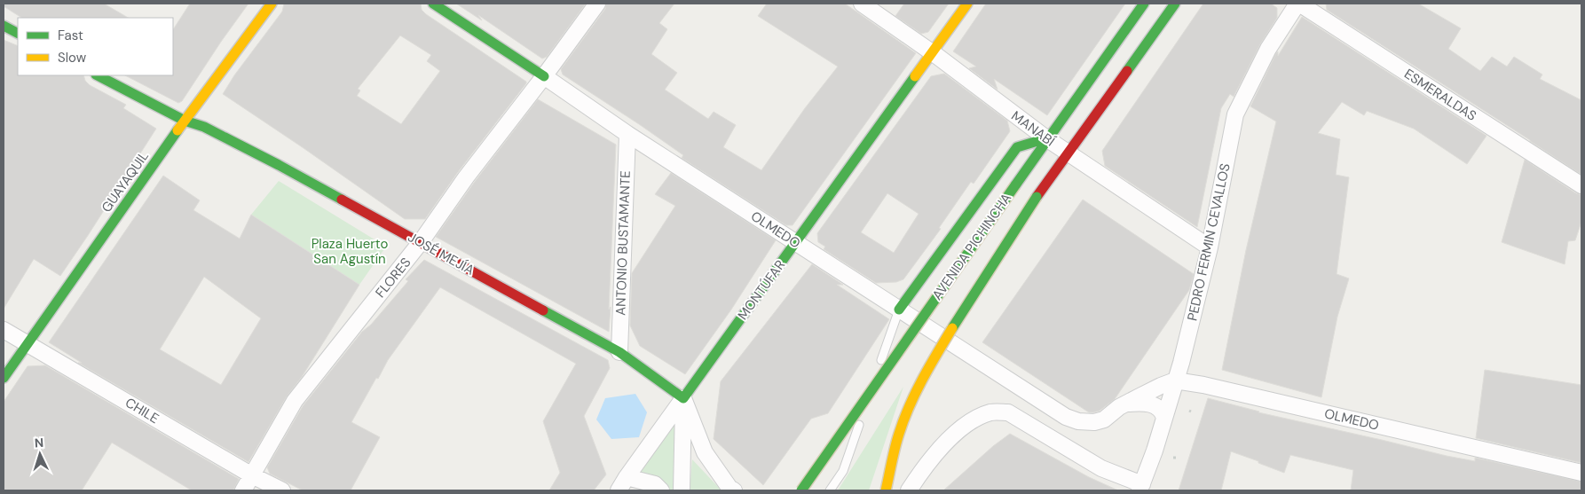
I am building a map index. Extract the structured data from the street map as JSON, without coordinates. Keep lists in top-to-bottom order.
{
  "streets": {
    "street": [
      "ESMERALDAS",
      "MANABÍ",
      "GUAYAQUIL",
      "OLMEDO",
      "PEDRO FERMIN CEVALLOS",
      "ANTONIO BUSTAMANTE",
      "AVENIDA PICHINCHA",
      "JOSÉ MEJÍA",
      "FLORES",
      "MONTÚFAR",
      "CHILE"
    ]
  },
  "crossings": [
    ["ESMERALDAS", "PEDRO FERMIN CEVALLOS"],
    ["MANABÍ", "PEDRO FERMIN CEVALLOS"],
    ["MANABÍ", "AVENIDA PICHINCHA"],
    ["MANABÍ", "MONTÚFAR"],
    ["GUAYAQUIL", "JOSÉ MEJÍA"],
    ["GUAYAQUIL", "CHILE"],
    ["OLMEDO", "PEDRO FERMIN CEVALLOS"],
    ["OLMEDO", "ANTONIO BUSTAMANTE"],
    ["OLMEDO", "FLORES"],
    ["OLMEDO", "MONTÚFAR"],
    ["ANTONIO BUSTAMANTE", "JOSÉ MEJÍA"],
    ["JOSÉ MEJÍA", "FLORES"],
    ["JOSÉ MEJÍA", "MONTÚFAR"],
    ["FLORES", "CHILE"]
  ],
  "parks": ["Plaza Huerto San Agustín"],
  "legend": ["Fast", "Slow"],
  "north": "top"
}
